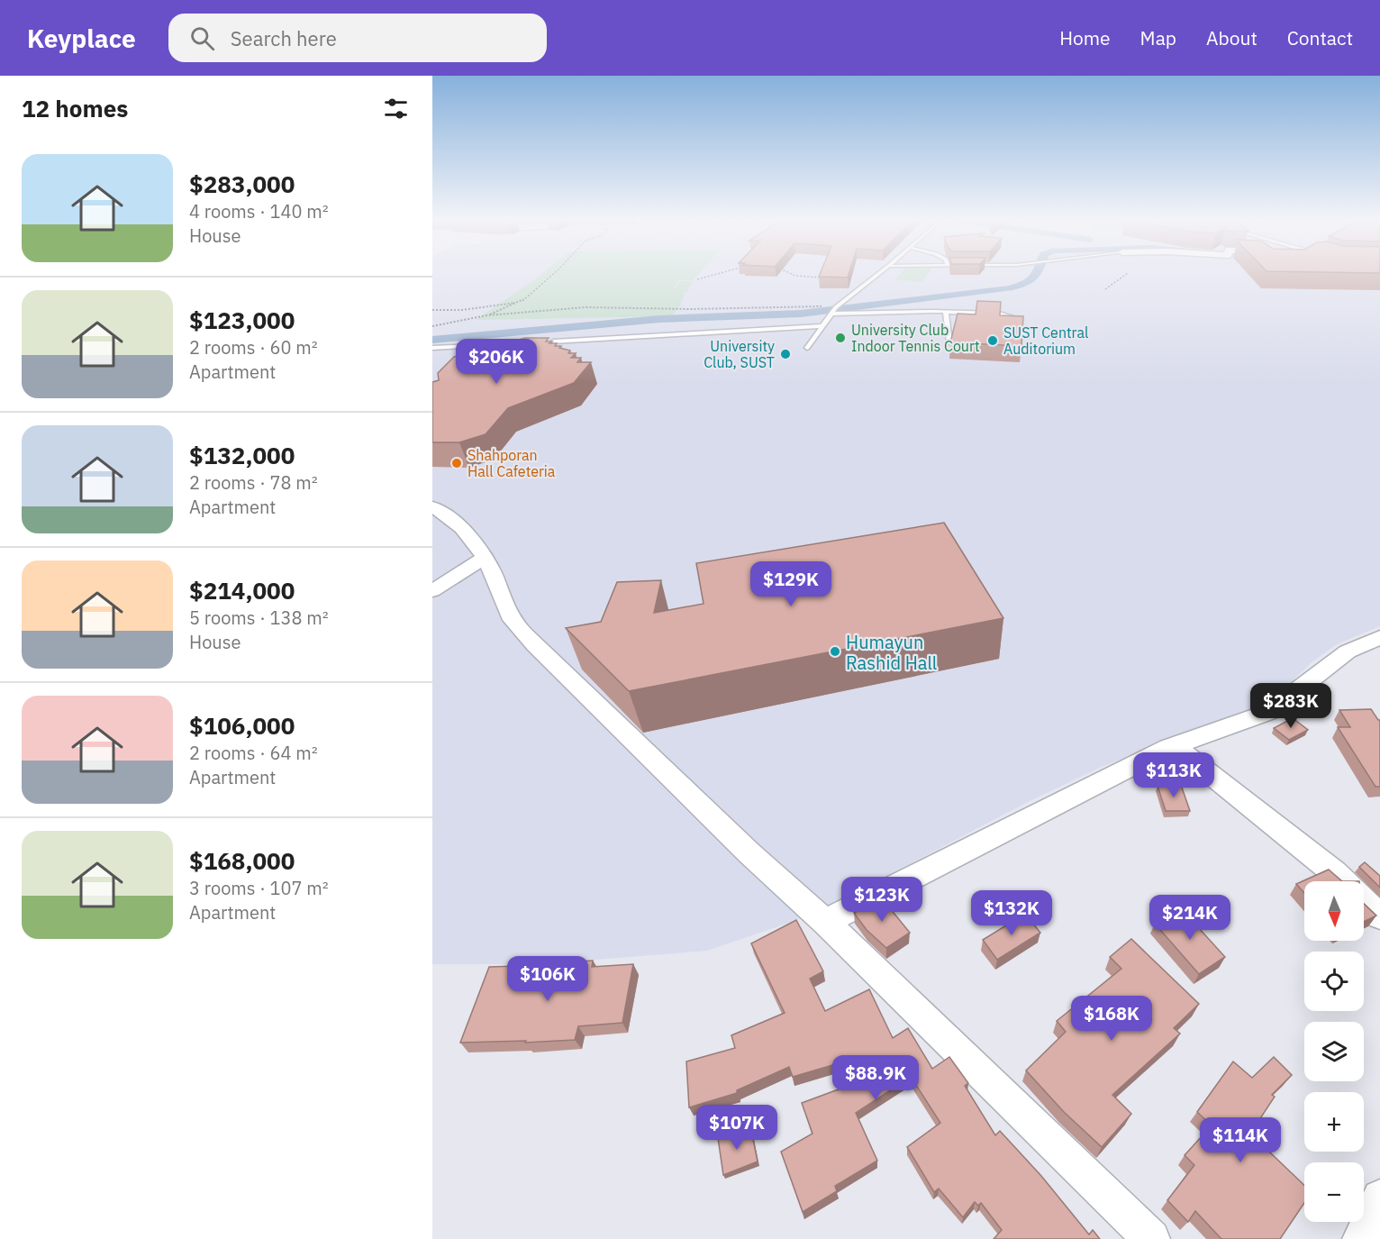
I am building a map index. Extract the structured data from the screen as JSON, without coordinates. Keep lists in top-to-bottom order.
{
  "places": [
    "University Club Indoor Tennis Court",
    "SUST Central Auditorium",
    "University Club, SUST",
    "Shahporan Hall Cafeteria",
    "Humayun Rashid Hall"
  ],
  "north": "bottom",
  "page": {
    "header": "Keyplace",
    "search": "Search here",
    "nav": [
      "Home",
      "Map",
      "About",
      "Contact"
    ],
    "heading": "12 homes",
    "list": [
      {
        "name": "$283,000",
        "note": "4 rooms · 140 m² · House"
      },
      {
        "name": "$123,000",
        "note": "2 rooms · 60 m² · Apartment"
      },
      {
        "name": "$132,000",
        "note": "2 rooms · 78 m² · Apartment"
      },
      {
        "name": "$214,000",
        "note": "5 rooms · 138 m² · House"
      },
      {
        "name": "$106,000",
        "note": "2 rooms · 64 m² · Apartment"
      },
      {
        "name": "$168,000",
        "note": "3 rooms · 107 m² · Apartment"
      }
    ],
    "price": [
      "$206K",
      "$129K",
      "$283K",
      "$113K",
      "$123K",
      "$132K",
      "$214K",
      "$106K",
      "$168K",
      "$88.9K",
      "$107K",
      "$114K"
    ],
    "map_buttons": ["+", "−"]
  }
}
